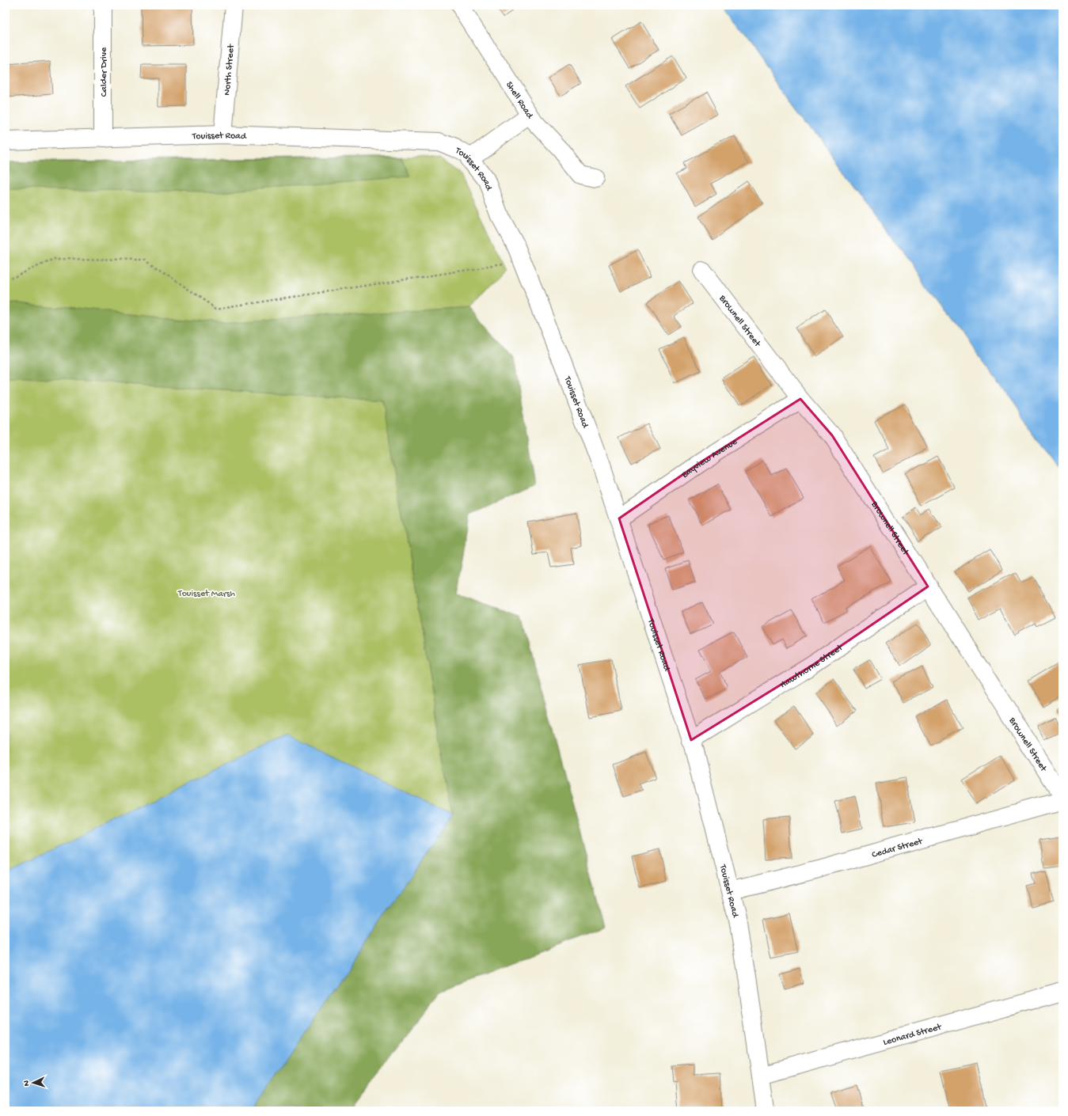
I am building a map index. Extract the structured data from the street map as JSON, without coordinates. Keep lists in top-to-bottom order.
{
  "streets": {
    "street": [
      "North Street",
      "Calder Drive",
      "Shell Road",
      "Touisset Road",
      "Brownell Street",
      "Bayview Avenue",
      "Hawthorne Street",
      "Cedar Street",
      "Leonard Street"
    ]
  },
  "crossings": [
    ["North Street", "Touisset Road"],
    ["Calder Drive", "Touisset Road"],
    ["Touisset Road", "Bayview Avenue"],
    ["Touisset Road", "Hawthorne Street"],
    ["Touisset Road", "Cedar Street"],
    ["Touisset Road", "Leonard Street"],
    ["Brownell Street", "Bayview Avenue"],
    ["Brownell Street", "Hawthorne Street"]
  ],
  "parks": ["Touisset Marsh"],
  "north": "left"
}
